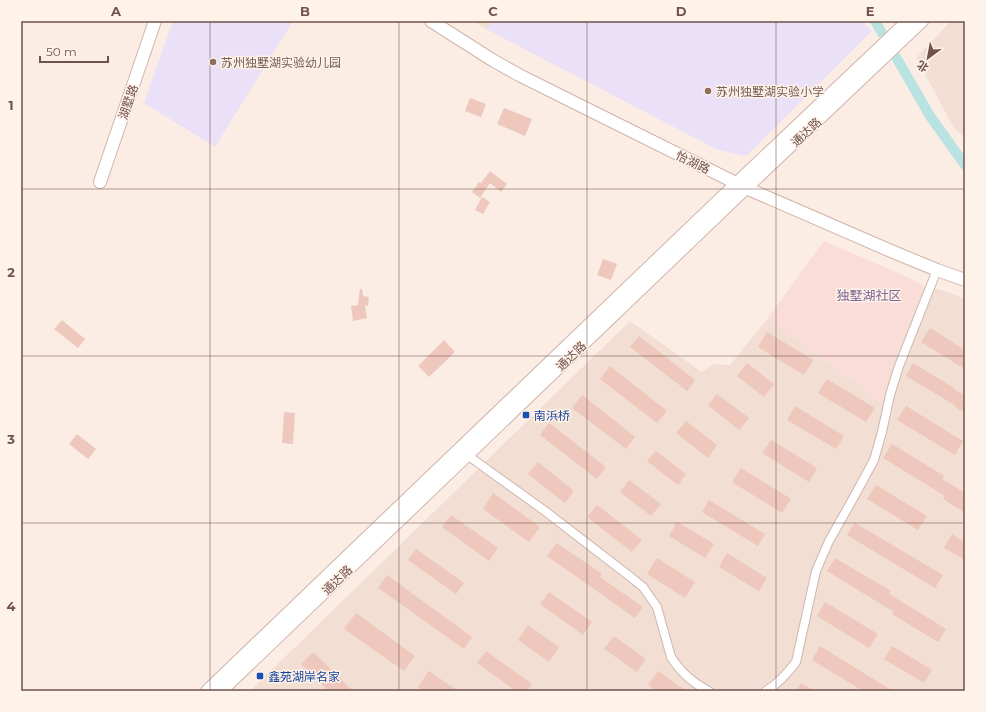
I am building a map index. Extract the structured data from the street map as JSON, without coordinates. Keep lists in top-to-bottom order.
{
  "streets": {
    "main road": ["湖墅路", "通达路", "怡湖路"]
  },
  "crossings": [
    ["通达路", "怡湖路"]
  ],
  "districts": ["独墅湖社区"],
  "places": {
    "other": ["苏州独墅湖实验幼儿园", "苏州独墅湖实验小学"],
    "transit": ["南浜桥", "鑫苑湖岸名家"]
  },
  "scale_bar": "50 m",
  "north": "bottom left",
  "grid": {
    "columns": [
      "A",
      "B",
      "C",
      "D",
      "E"
    ],
    "rows": [
      "1",
      "2",
      "3",
      "4"
    ]
  }
}
